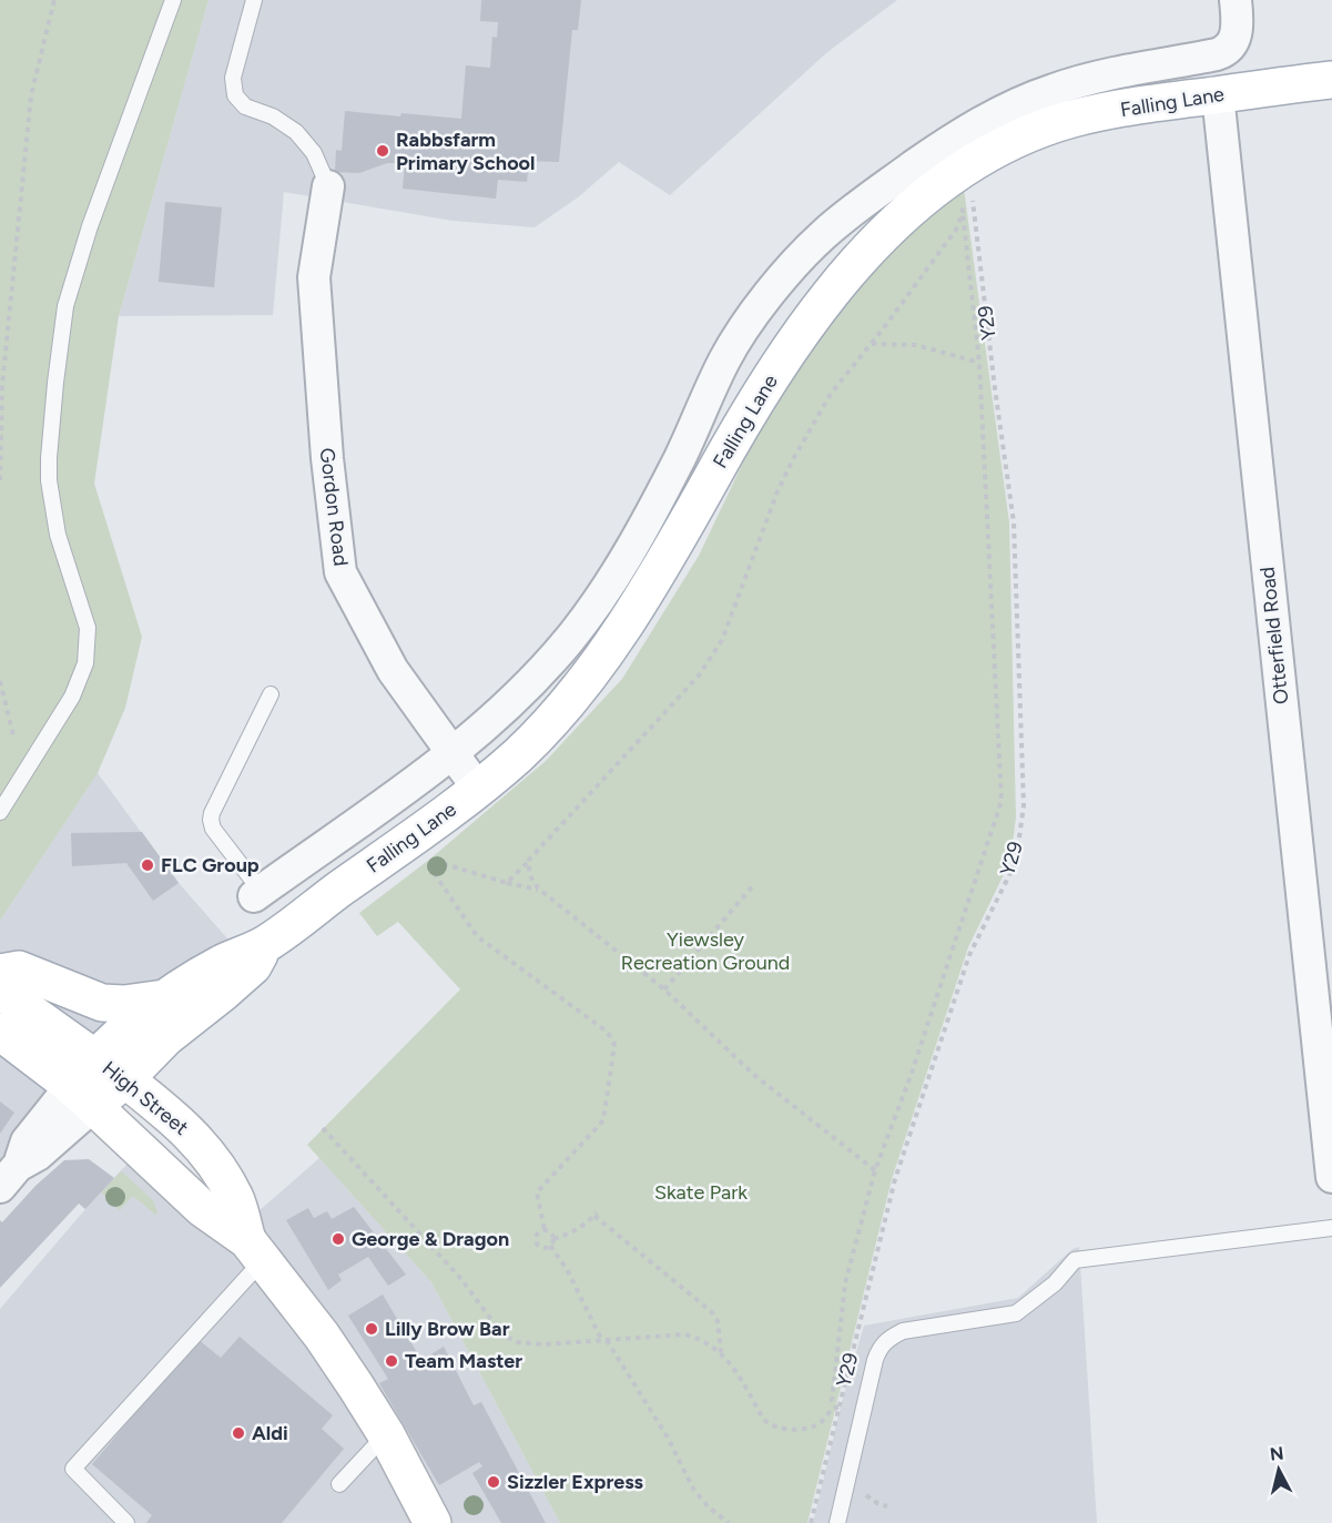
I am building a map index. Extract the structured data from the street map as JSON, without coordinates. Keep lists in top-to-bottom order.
{
  "streets": {
    "main road": ["Falling Lane", "High Street"],
    "street": ["Gordon Road", "Otterfield Road"],
    "path": ["Y29"]
  },
  "crossings": [
    ["Falling Lane", "Y29"],
    ["Falling Lane", "Gordon Road"],
    ["Falling Lane", "Otterfield Road"],
    ["Falling Lane", "High Street"]
  ],
  "parks": ["Yiewsley Recreation Ground", "Skate Park"],
  "places": [
    "Rabbsfarm Primary School",
    "FLC Group",
    "George & Dragon",
    "Lilly Brow Bar",
    "Team Master",
    "Aldi",
    "Sizzler Express"
  ],
  "north": "top"
}
